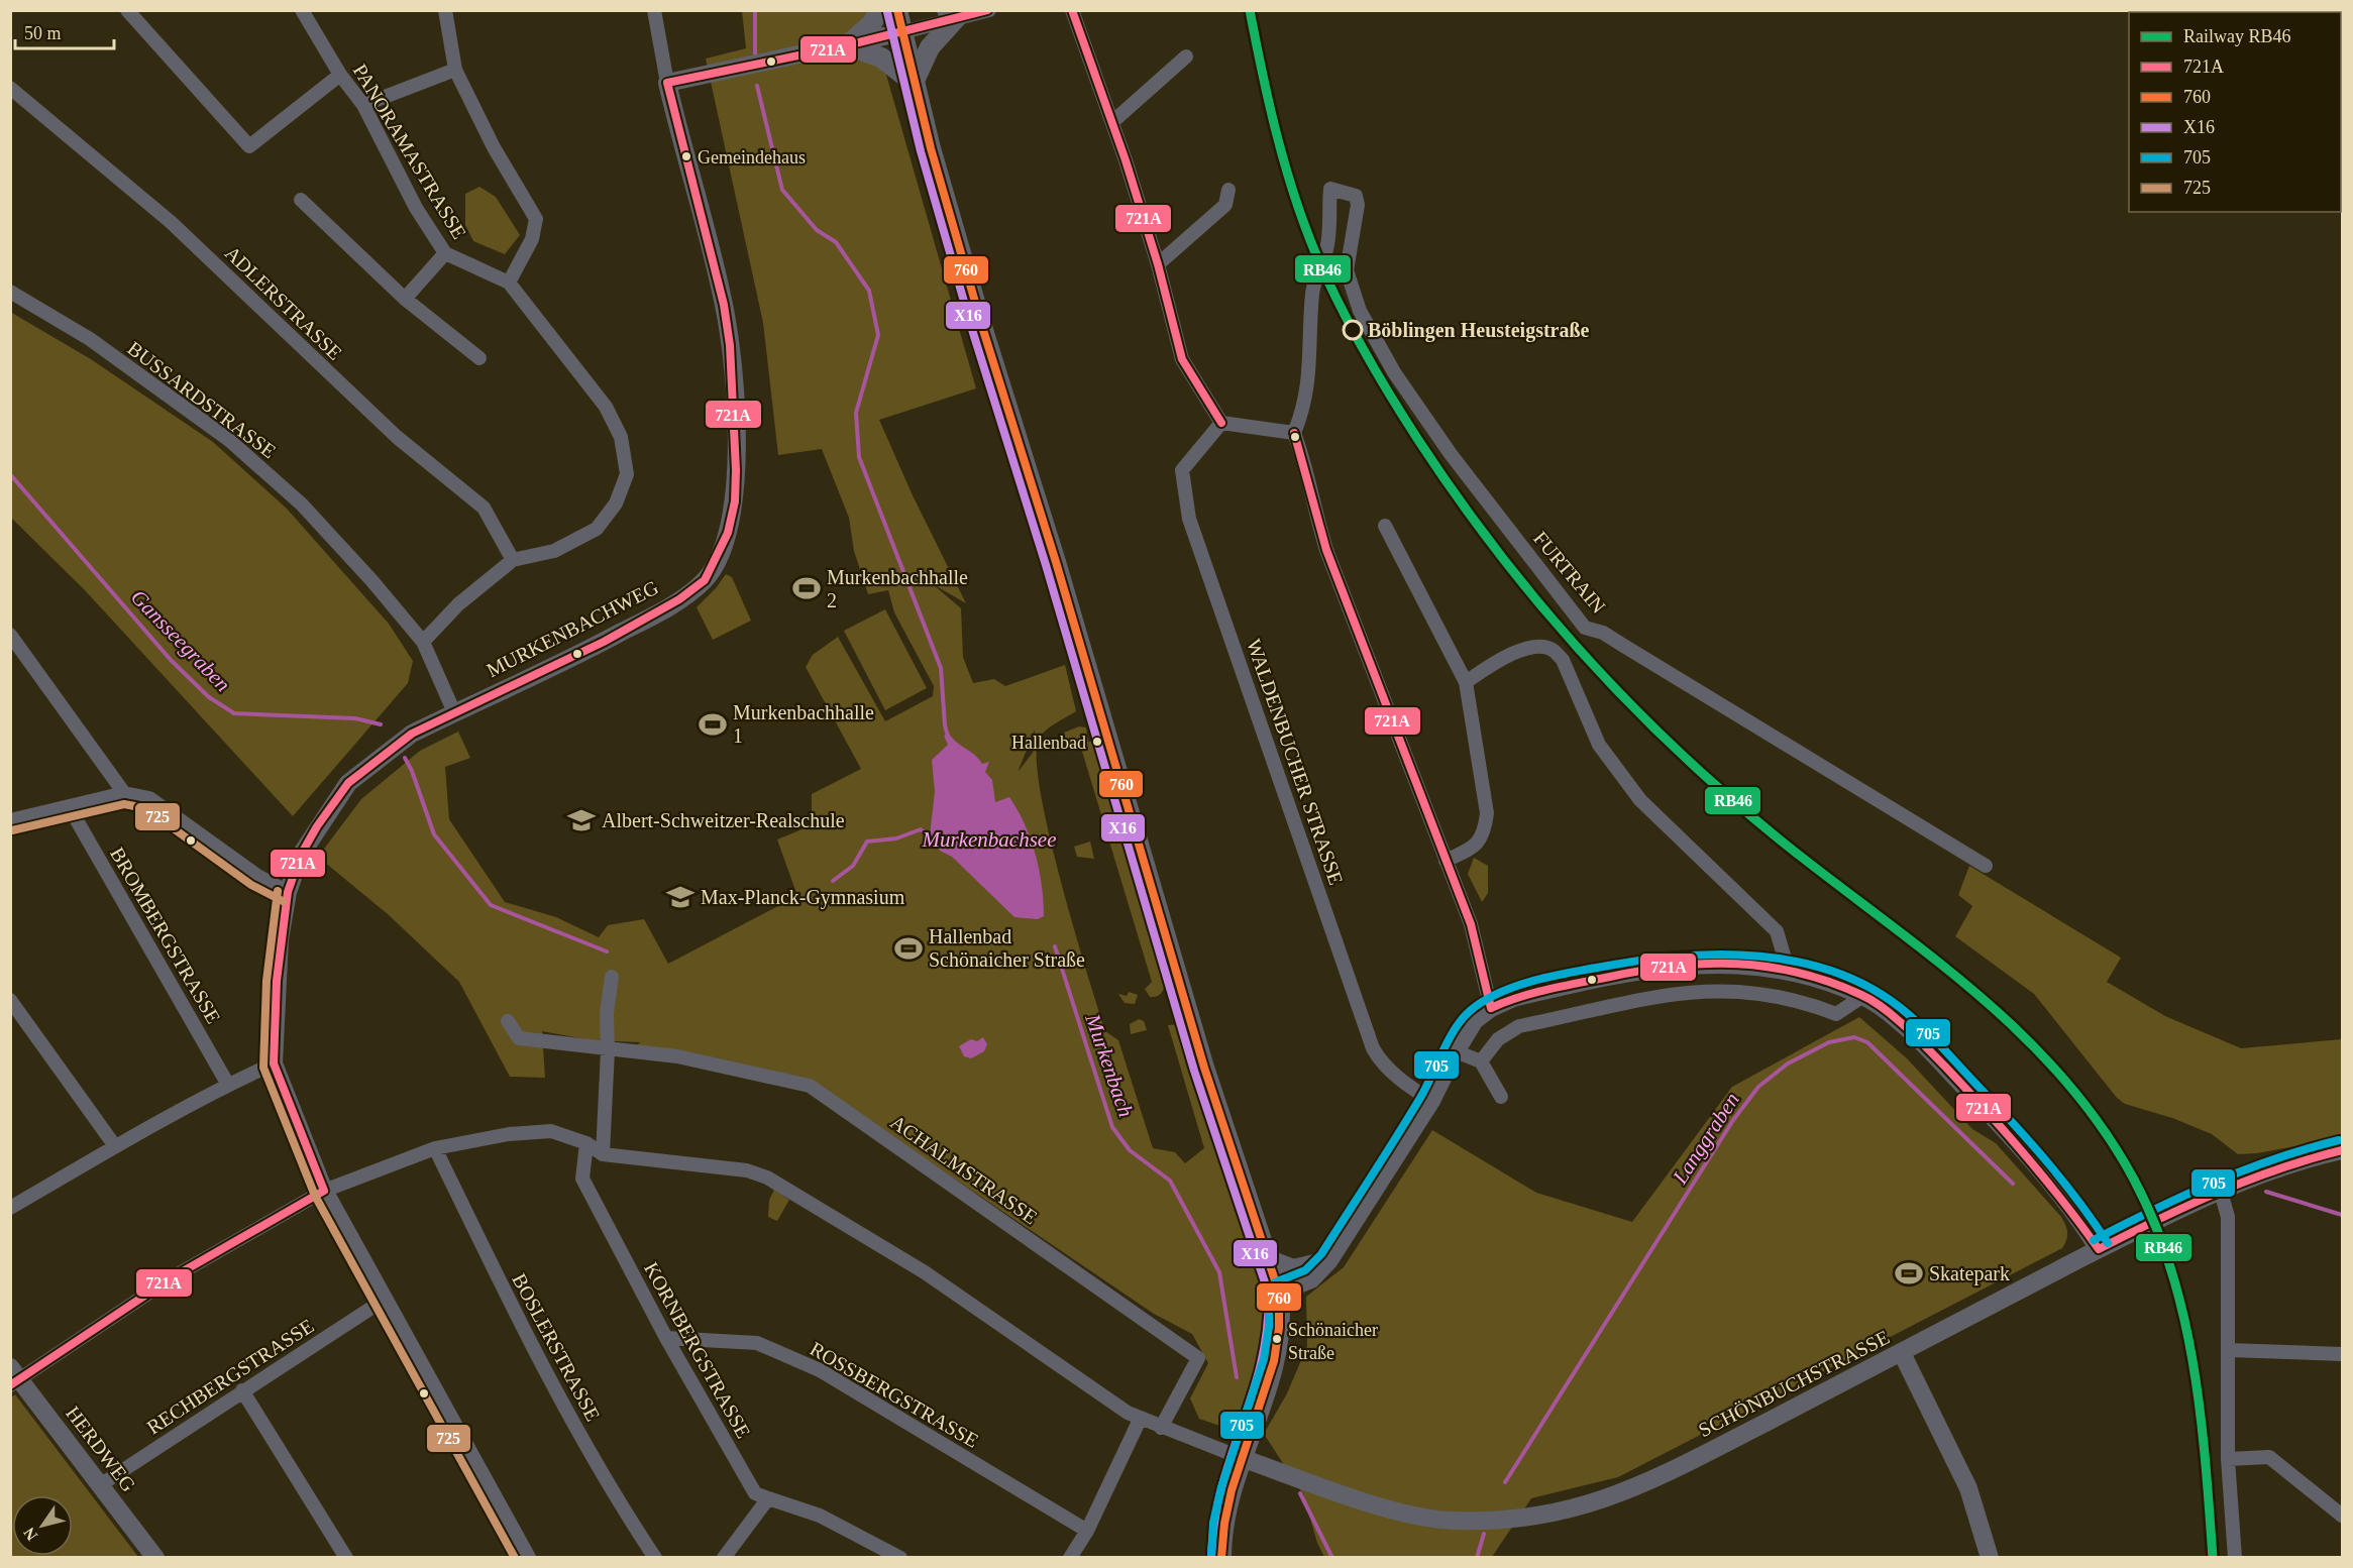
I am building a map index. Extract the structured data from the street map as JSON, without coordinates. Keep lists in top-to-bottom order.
{
  "streets": {
    "street": [
      "PANORAMASTRASSE",
      "ADLERSTRASSE",
      "BUSSARDSTRASSE",
      "FURTRAIN",
      "MURKENBACHWEG",
      "WALDENBUCHER STRASSE",
      "BROMBERGSTRASSE",
      "ACHALMSTRASSE",
      "BOSLERSTRASSE",
      "KORNBERGSTRASSE",
      "RECHBERGSTRASSE",
      "SCHÖNBUCHSTRASSE",
      "ROSSBERGSTRASSE",
      "HERDWEG"
    ]
  },
  "crossings": [
    ["PANORAMASTRASSE", "ADLERSTRASSE"],
    ["PANORAMASTRASSE", "BUSSARDSTRASSE"],
    ["KORNBERGSTRASSE", "ROSSBERGSTRASSE"],
    ["RECHBERGSTRASSE", "HERDWEG"]
  ],
  "water": [
    "Gansseegraben",
    "Murkenbachsee",
    "Murkenbach",
    "Langgraben"
  ],
  "places": {
    "other": [
      "Gemeindehaus",
      "Böblingen Heusteigstraße",
      "Hallenbad",
      "Schönaicher Straße"
    ],
    "sports": [
      "Murkenbachhalle 2",
      "Murkenbachhalle 1",
      "Hallenbad Schönaicher Straße",
      "Skatepark"
    ],
    "school or university": ["Albert-Schweitzer-Realschule", "Max-Planck-Gymnasium"]
  },
  "lines": [
    "rail line RB46",
    "transit line 721A",
    "transit line 760",
    "transit line X16",
    "transit line 725",
    "transit line 705"
  ],
  "legend": [
    "Railway RB46",
    "721A",
    "760",
    "X16",
    "705",
    "725"
  ],
  "scale_bar": "50 m",
  "north": "bottom left"
}
